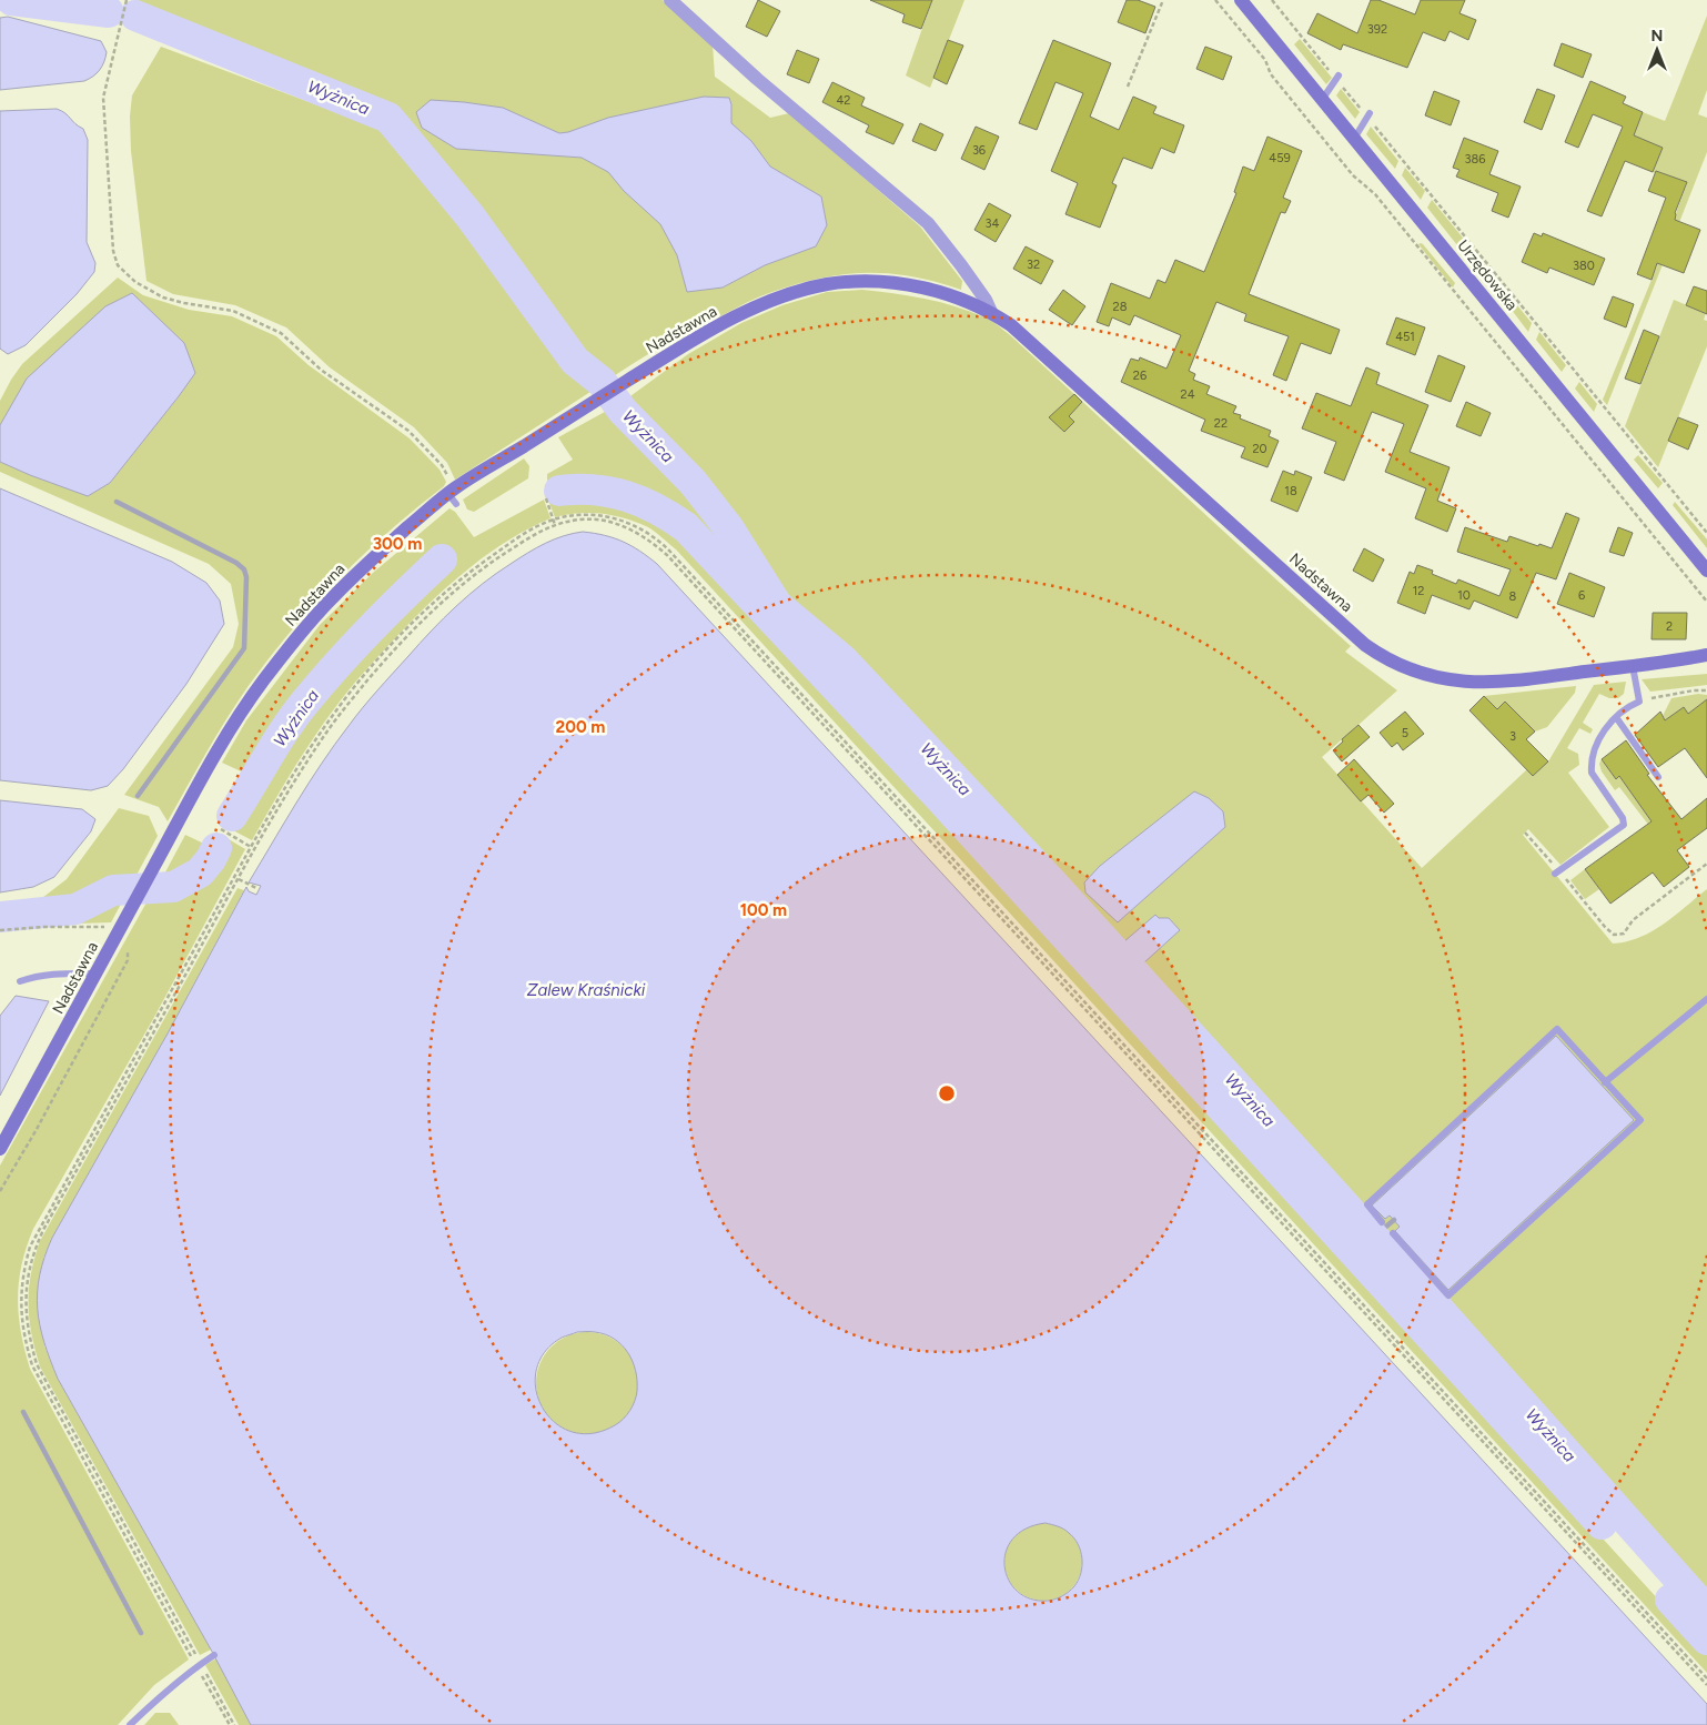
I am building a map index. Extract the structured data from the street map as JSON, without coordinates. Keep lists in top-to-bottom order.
{
  "streets": {
    "street": ["Urzędowska", "Nadstawna"]
  },
  "water": ["Wyżnica", "Zalew Kraśnicki"],
  "house_numbers": [
    "392",
    "42",
    "36",
    "459",
    "386",
    "34",
    "32",
    "380",
    "28",
    "451",
    "26",
    "24",
    "22",
    "20",
    "18",
    "12",
    "10",
    "6",
    "8",
    "2",
    "5",
    "3"
  ],
  "north": "top",
  "rings": ["300 m", "200 m", "100 m"]
}
